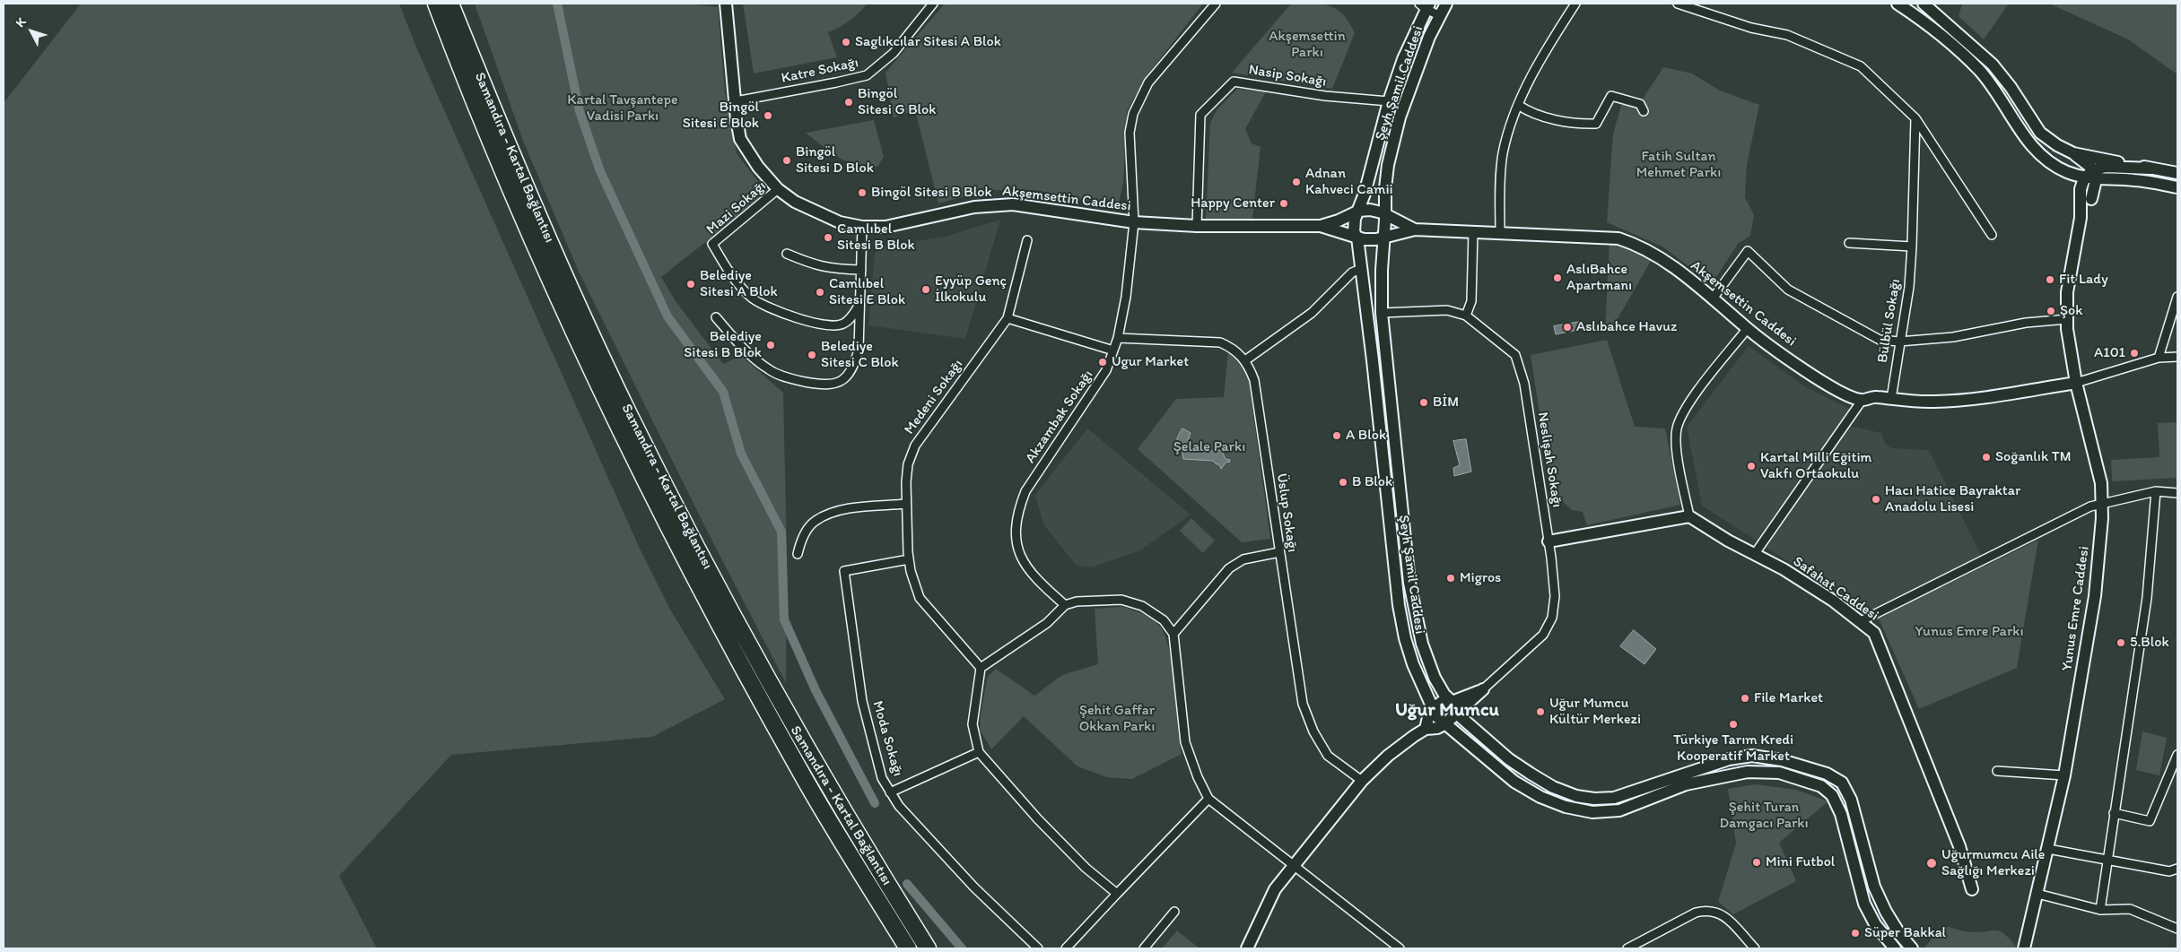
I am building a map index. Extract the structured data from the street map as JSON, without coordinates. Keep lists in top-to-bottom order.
{
  "streets": {
    "highway": ["Samandıra - Kartal Bağlantısı"],
    "street": [
      "Katre Sokağı",
      "Nasip Sokağı",
      "Şeyh Şamil Caddesi",
      "Akşemsettin Caddesi",
      "Mazi Sokağı",
      "Bülbül Sokağı",
      "Medeni Sokağı",
      "Akzambak Sokağı",
      "Neslişah Sokağı",
      "Üslup Sokağı",
      "Safahat Caddesi",
      "Yunus Emre Caddesi",
      "Moda Sokağı"
    ]
  },
  "crossings": [
    ["Katre Sokağı", "Akşemsettin Caddesi"],
    ["Nasip Sokağı", "Şeyh Şamil Caddesi"],
    ["Nasip Sokağı", "Akşemsettin Caddesi"],
    ["Şeyh Şamil Caddesi", "Akşemsettin Caddesi"],
    ["Şeyh Şamil Caddesi", "Neslişah Sokağı"],
    ["Akşemsettin Caddesi", "Mazi Sokağı"],
    ["Akşemsettin Caddesi", "Akzambak Sokağı"],
    ["Medeni Sokağı", "Moda Sokağı"],
    ["Akzambak Sokağı", "Üslup Sokağı"]
  ],
  "districts": ["Uğur Mumcu"],
  "parks": [
    "Akşemsettin Parkı",
    "Kartal Tavşantepe Vadisi Parkı",
    "Fatih Sultan Mehmet Parkı",
    "Şelale Parkı",
    "Yunus Emre Parkı",
    "Şehit Gaffar Okkan Parkı",
    "Şehit Turan Damgacı Parkı"
  ],
  "places": [
    "Saglıkcılar Sitesi A Blok",
    "Bingöl Sitesi G Blok",
    "Bingöl Sitesi E Blok",
    "Bingöl Sitesi D Blok",
    "Adnan Kahveci Camii",
    "Bingöl Sitesi B Blok",
    "Happy Center",
    "Camlıbel Sitesi B Blok",
    "AslıBahce Apartmanı",
    "Fit Lady",
    "Belediye Sitesi A Blok",
    "Eyyüp Genç İlkokulu",
    "Camlıbel Sitesi E Blok",
    "Şok",
    "Aslıbahce Havuz",
    "Belediye Sitesi B Blok",
    "A101",
    "Belediye Sitesi C Blok",
    "Ugur Market",
    "BİM",
    "A Blok",
    "Soğanlık TM",
    "Kartal Milli Eğitim Vakfı Ortaokulu",
    "B Blok",
    "Hacı Hatice Bayraktar Anadolu Lisesi",
    "Migros",
    "5.Blok",
    "File Market",
    "Uğur Mumcu Kültür Merkezi",
    "Türkiye Tarım Kredi Kooperatif Market",
    "Mini Futbol",
    "Uğurmumcu Aile Sağlığı Merkezi",
    "Süper Bakkal"
  ],
  "north": "top left"
}
